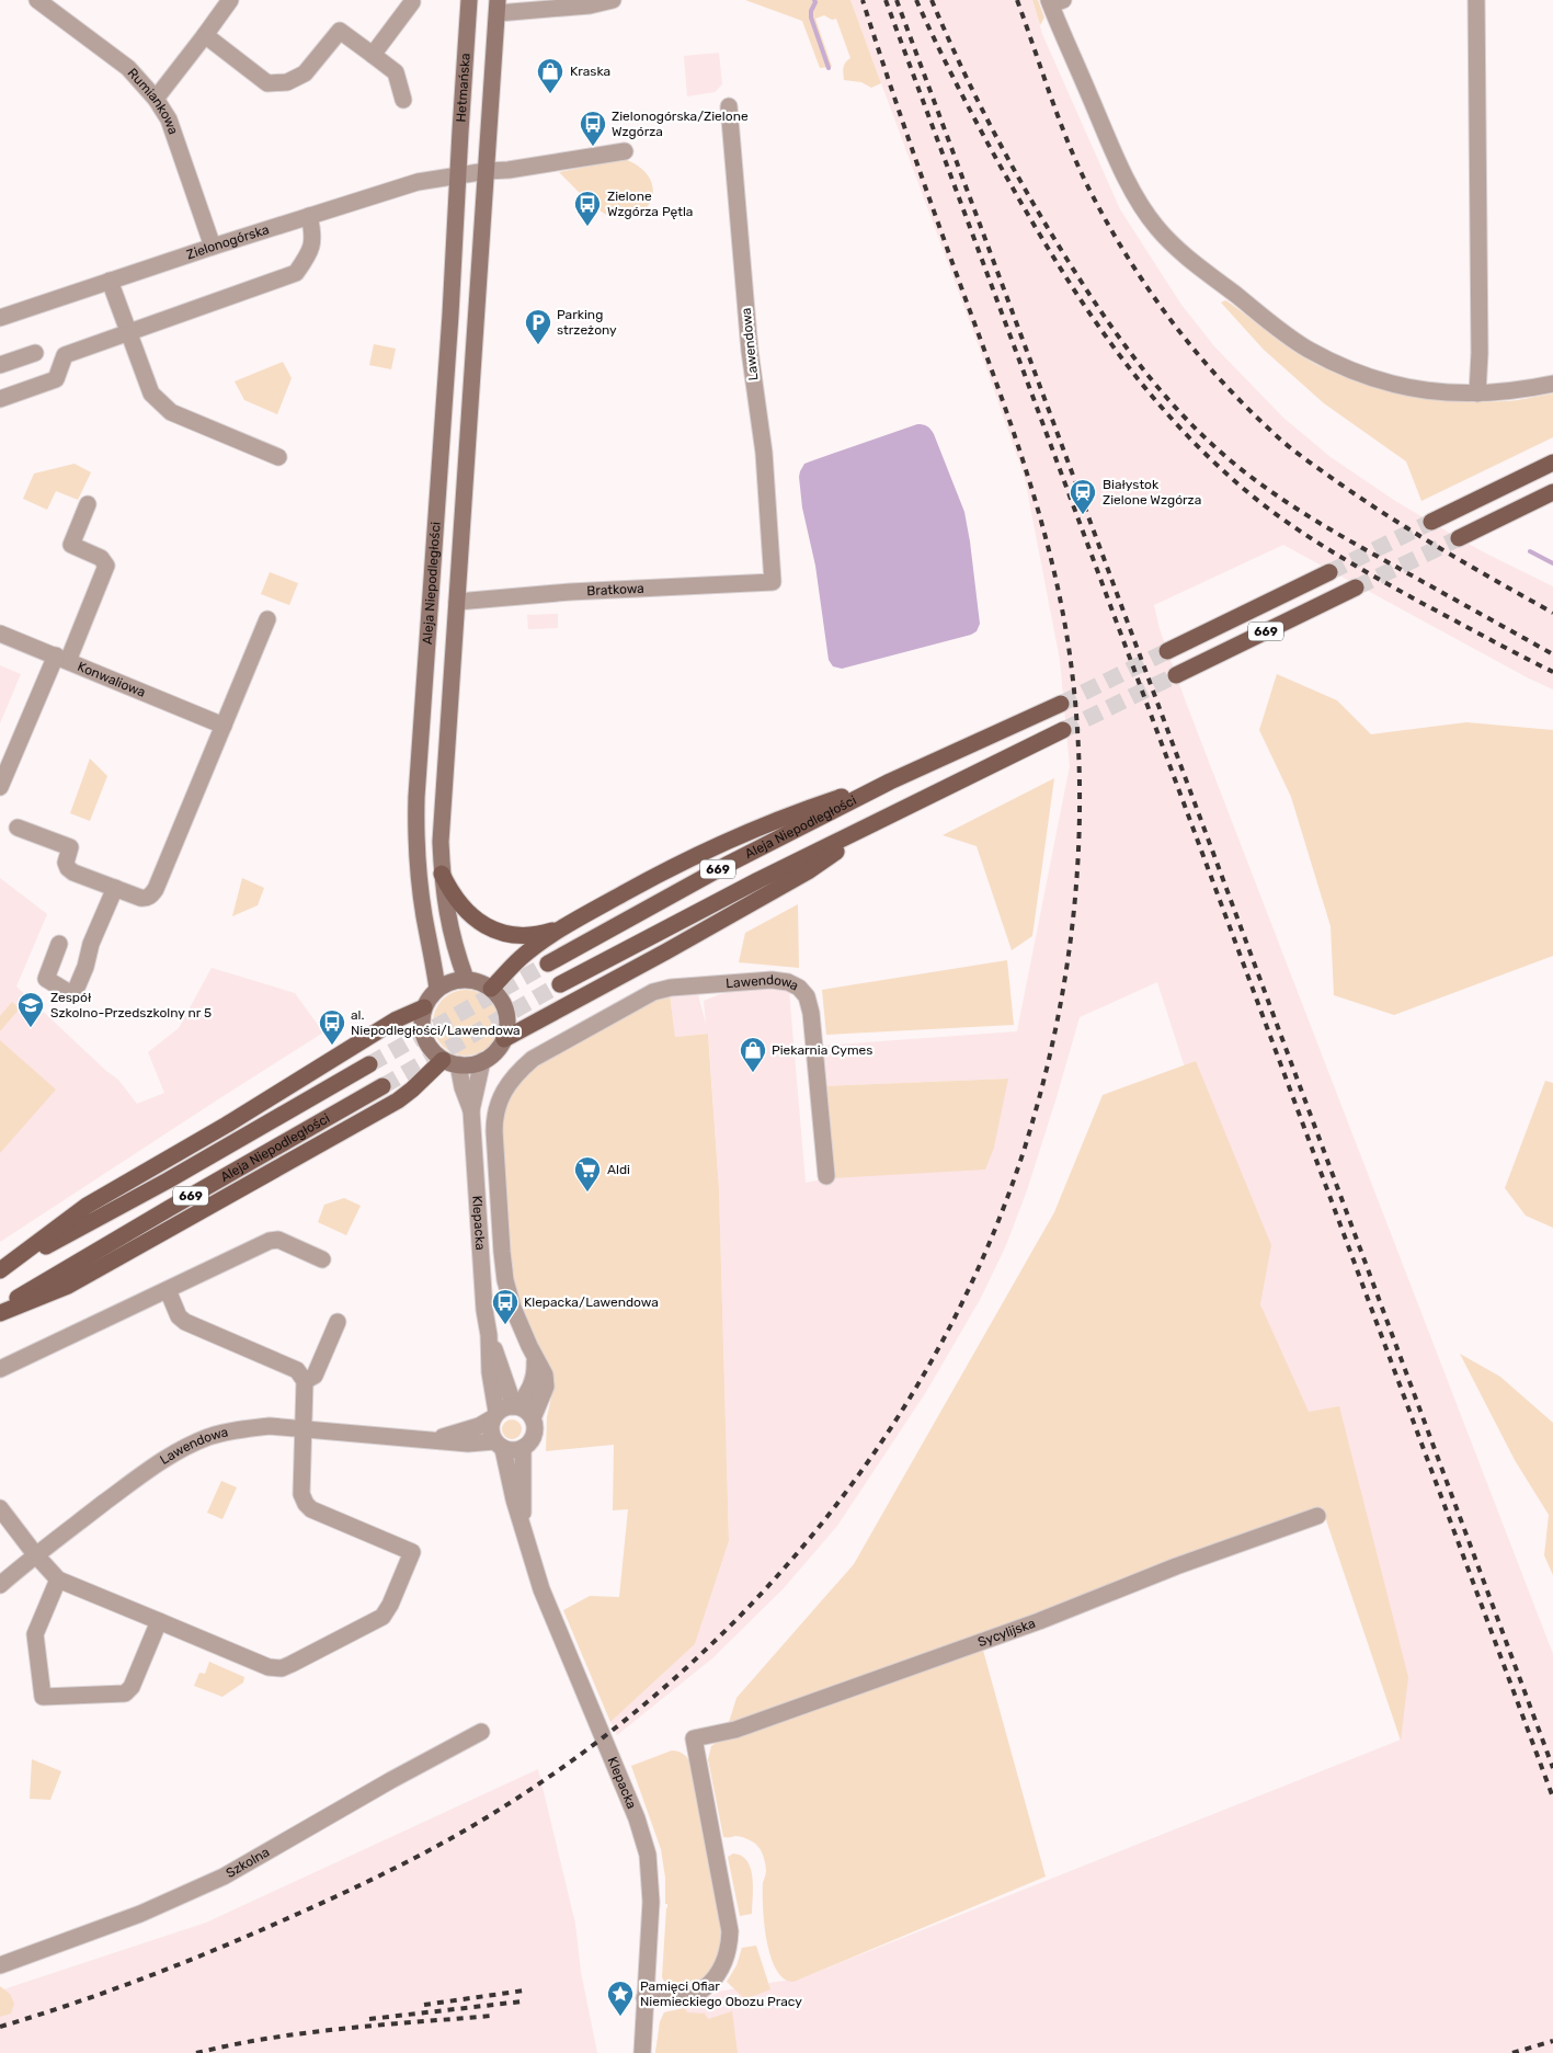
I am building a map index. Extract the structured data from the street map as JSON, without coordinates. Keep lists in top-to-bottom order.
{
  "streets": {
    "main road": ["Hetmańska", "Aleja Niepodległości", "669"],
    "street": [
      "Rumiankowa",
      "Zielonogórska",
      "Lawendowa",
      "Bratkowa",
      "Konwaliowa",
      "Klepacka",
      "Sycylijska",
      "Szkolna"
    ]
  },
  "crossings": [
    ["Hetmańska", "Zielonogórska"],
    ["Hetmańska", "Aleja Niepodległości"],
    ["Rumiankowa", "Zielonogórska"],
    ["Zielonogórska", "Aleja Niepodległości"],
    ["Lawendowa", "Bratkowa"],
    ["Lawendowa", "Klepacka"],
    ["Aleja Niepodległości", "Bratkowa"],
    ["Aleja Niepodległości", "Klepacka"],
    ["Klepacka", "Sycylijska"]
  ],
  "places": {
    "shop": ["Kraska", "Piekarnia Cymes"],
    "bus stop": [
      "Zielonogórska/Zielone Wzgórza",
      "Zielone Wzgórza Pętla",
      "al. Niepodległości/Lawendowa",
      "Klepacka/Lawendowa"
    ],
    "parking": ["Parking strzeżony"],
    "station": ["Białystok Zielone Wzgórza"],
    "school or university": ["Zespół Szkolno-Przedszkolny nr 5"],
    "supermarket": ["Aldi"],
    "place": ["Pamięci Ofiar Niemieckiego Obozu Pracy"]
  }
}
